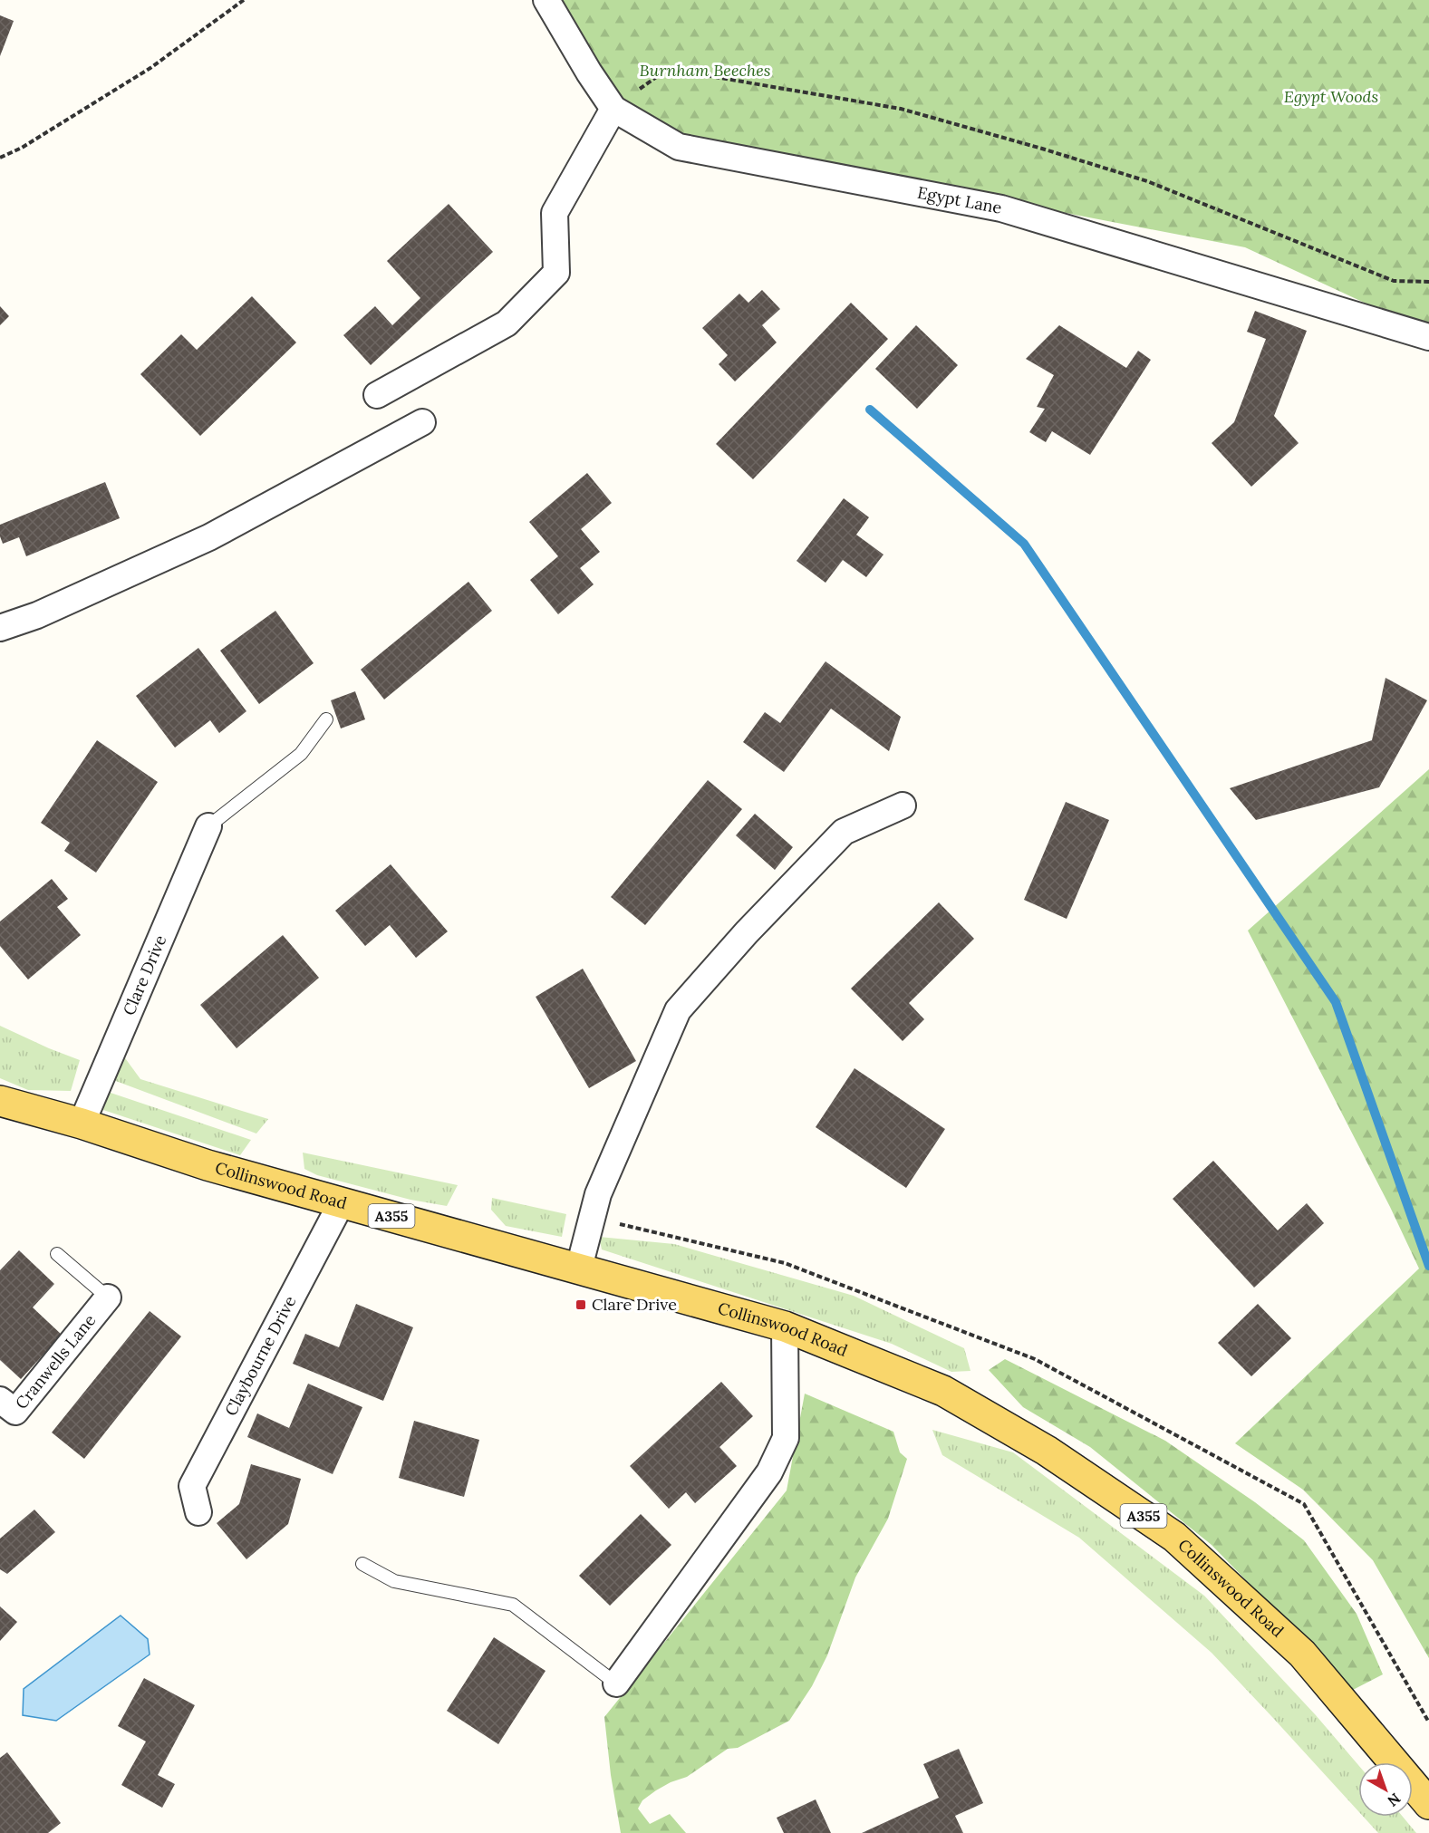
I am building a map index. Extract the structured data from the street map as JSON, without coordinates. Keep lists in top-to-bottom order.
{
  "streets": {
    "main road": ["Collinswood Road", "A355"],
    "street": [
      "Egypt Lane",
      "Clare Drive",
      "Claybourne Drive",
      "Cranwells Lane"
    ]
  },
  "crossings": [
    ["Clare Drive", "Collinswood Road"],
    ["Collinswood Road", "Claybourne Drive"]
  ],
  "parks": ["Burnham Beeches", "Egypt Woods"],
  "places": {
    "transit": ["Clare Drive"]
  },
  "north": "bottom right"
}
